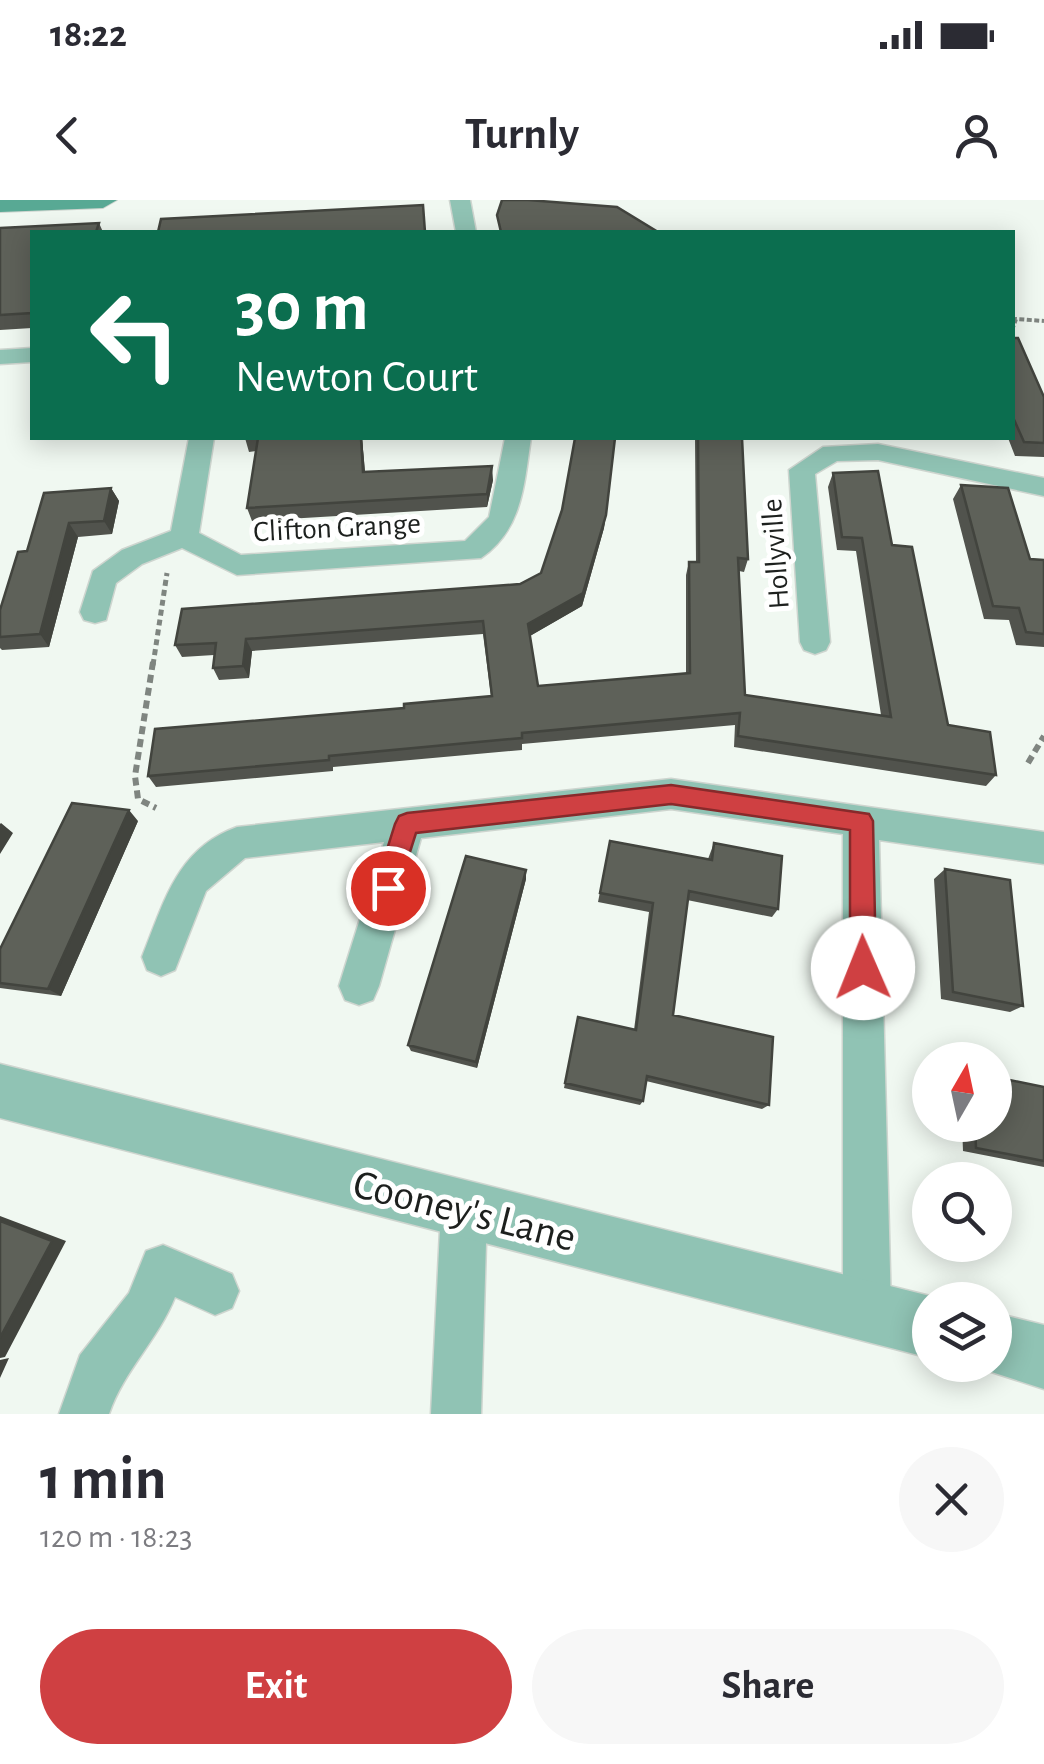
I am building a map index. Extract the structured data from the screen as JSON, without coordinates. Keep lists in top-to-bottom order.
{
  "streets": {
    "street": ["Clifton Grange", "Hollyville", "Cooney's Lane"]
  },
  "north": "top",
  "page": {
    "status": "18:22",
    "header": "Turnly",
    "turn": ["30 m", "Newton Court"],
    "heading": ["1 min", "120 m · 18:23"],
    "buttons": ["Exit", "Share"]
  }
}
